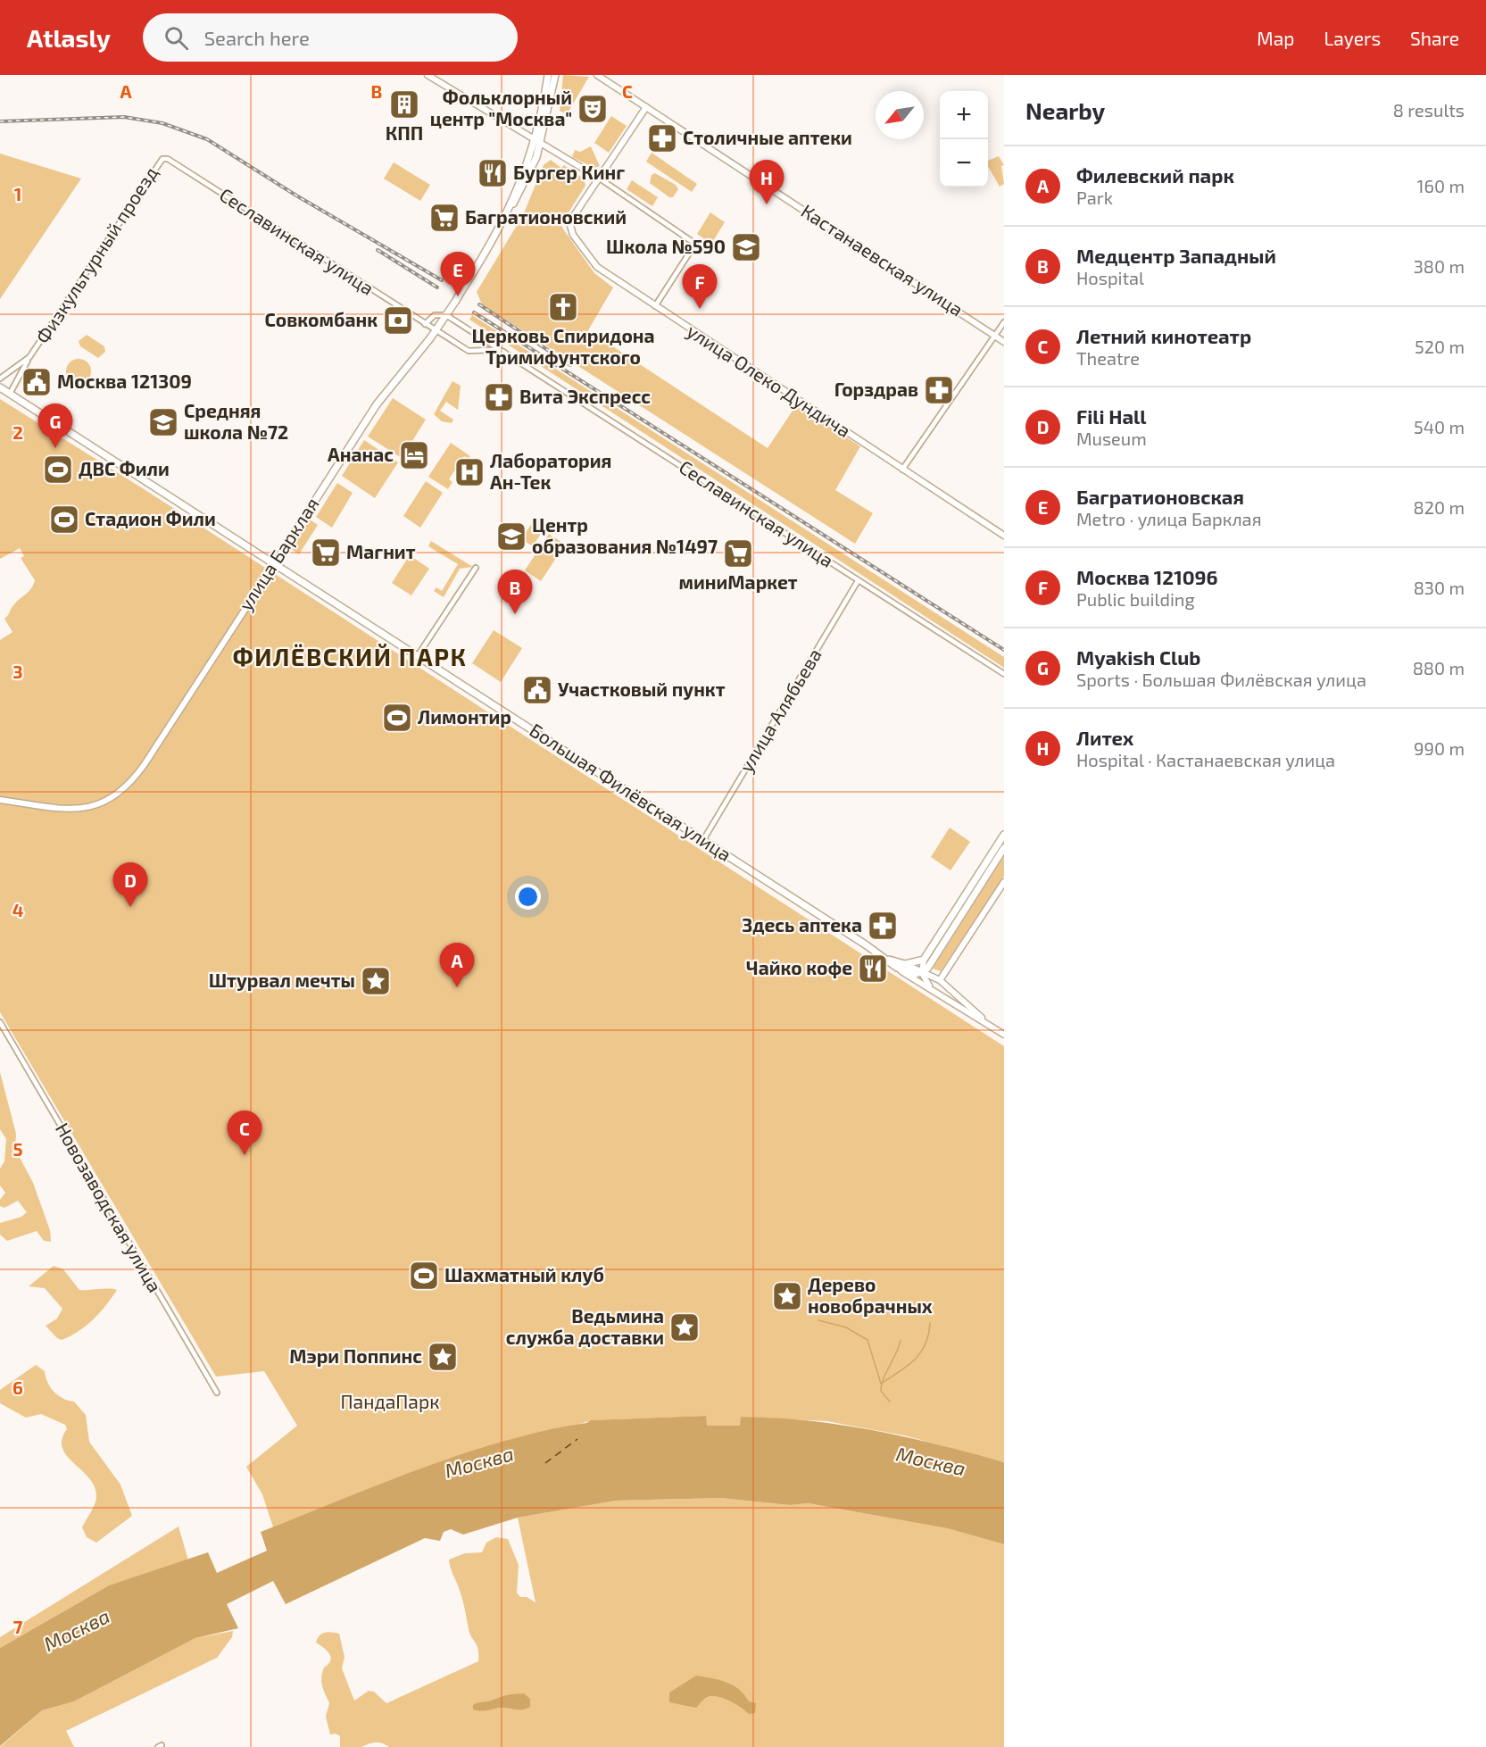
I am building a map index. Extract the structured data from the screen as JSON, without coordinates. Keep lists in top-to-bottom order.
{
  "streets": {
    "main road": ["улица Барклая", "Большая Филёвская улица"],
    "street": [
      "Сеславинская улица",
      "Физкультурный проезд",
      "Кастанаевская улица",
      "улица Олеко Дундича",
      "улица Алябьева",
      "Новозаводская улица"
    ]
  },
  "crossings": [
    ["Сеславинская улица", "Физкультурный проезд"],
    ["Сеславинская улица", "улица Барклая"],
    ["Сеславинская улица", "улица Алябьева"],
    ["Физкультурный проезд", "Большая Филёвская улица"],
    ["Кастанаевская улица", "улица Олеко Дундича"],
    ["улица Барклая", "Большая Филёвская улица"],
    ["улица Алябьева", "Большая Филёвская улица"]
  ],
  "districts": ["ФИЛЁВСКИЙ ПАРК"],
  "water": ["Москва"],
  "parks": ["ПандаПарк"],
  "places": {
    "building": ["КПП"],
    "theatre": ["Фольклорный центр \"Москва\""],
    "pharmacy": [
      "Столичные аптеки",
      "Горздрав",
      "Вита Экспресс",
      "Здесь аптека"
    ],
    "restaurant": ["Бургер Кинг", "Чайко кофе"],
    "supermarket": ["Багратионовский", "Магнит", "миниМаркет"],
    "school or university": ["Школа №590", "Средняя школа №72", "Центр образования №1497"],
    "church": ["Церковь Спиридона Тримифунтского"],
    "bank": ["Совкомбанк"],
    "public building": ["Москва 121309", "Участковый пункт"],
    "hotel": ["Ананас"],
    "sports": [
      "ДВС Фили",
      "Стадион Фили",
      "Лимонтир",
      "Шахматный клуб"
    ],
    "hospital": ["Лаборатория Ан-Тек"],
    "place": [
      "Штурвал мечты",
      "Дерево новобрачных",
      "Ведьмина служба доставки",
      "Мэри Поппинс"
    ]
  },
  "north": "bottom left",
  "page": {
    "header": "Atlasly",
    "search": "Search here",
    "nav": ["Map", "Layers", "Share"],
    "heading": ["Nearby", "8 results"],
    "map_buttons": ["+", "−"],
    "list": [
      {
        "mark": "A",
        "name": "Филевский парк",
        "note": "Park",
        "value": "160 m"
      },
      {
        "mark": "B",
        "name": "Медцентр Западный",
        "note": "Hospital",
        "value": "380 m"
      },
      {
        "mark": "C",
        "name": "Летний кинотеатр",
        "note": "Theatre",
        "value": "520 m"
      },
      {
        "mark": "D",
        "name": "Fili Hall",
        "note": "Museum",
        "value": "540 m"
      },
      {
        "mark": "E",
        "name": "Багратионовская",
        "note": "Metro · улица Барклая",
        "value": "820 m"
      },
      {
        "mark": "F",
        "name": "Москва 121096",
        "note": "Public building",
        "value": "830 m"
      },
      {
        "mark": "G",
        "name": "Myakish Club",
        "note": "Sports · Большая Филёвская улица",
        "value": "880 m"
      },
      {
        "mark": "H",
        "name": "Литех",
        "note": "Hospital · Кастанаевская улица",
        "value": "990 m"
      }
    ],
    "pins": [
      "H",
      "E",
      "F",
      "G",
      "B",
      "D",
      "A",
      "C"
    ]
  },
  "grid": {
    "columns": ["A", "B", "C"],
    "rows": [
      "1",
      "2",
      "3",
      "4",
      "5",
      "6",
      "7"
    ]
  }
}
